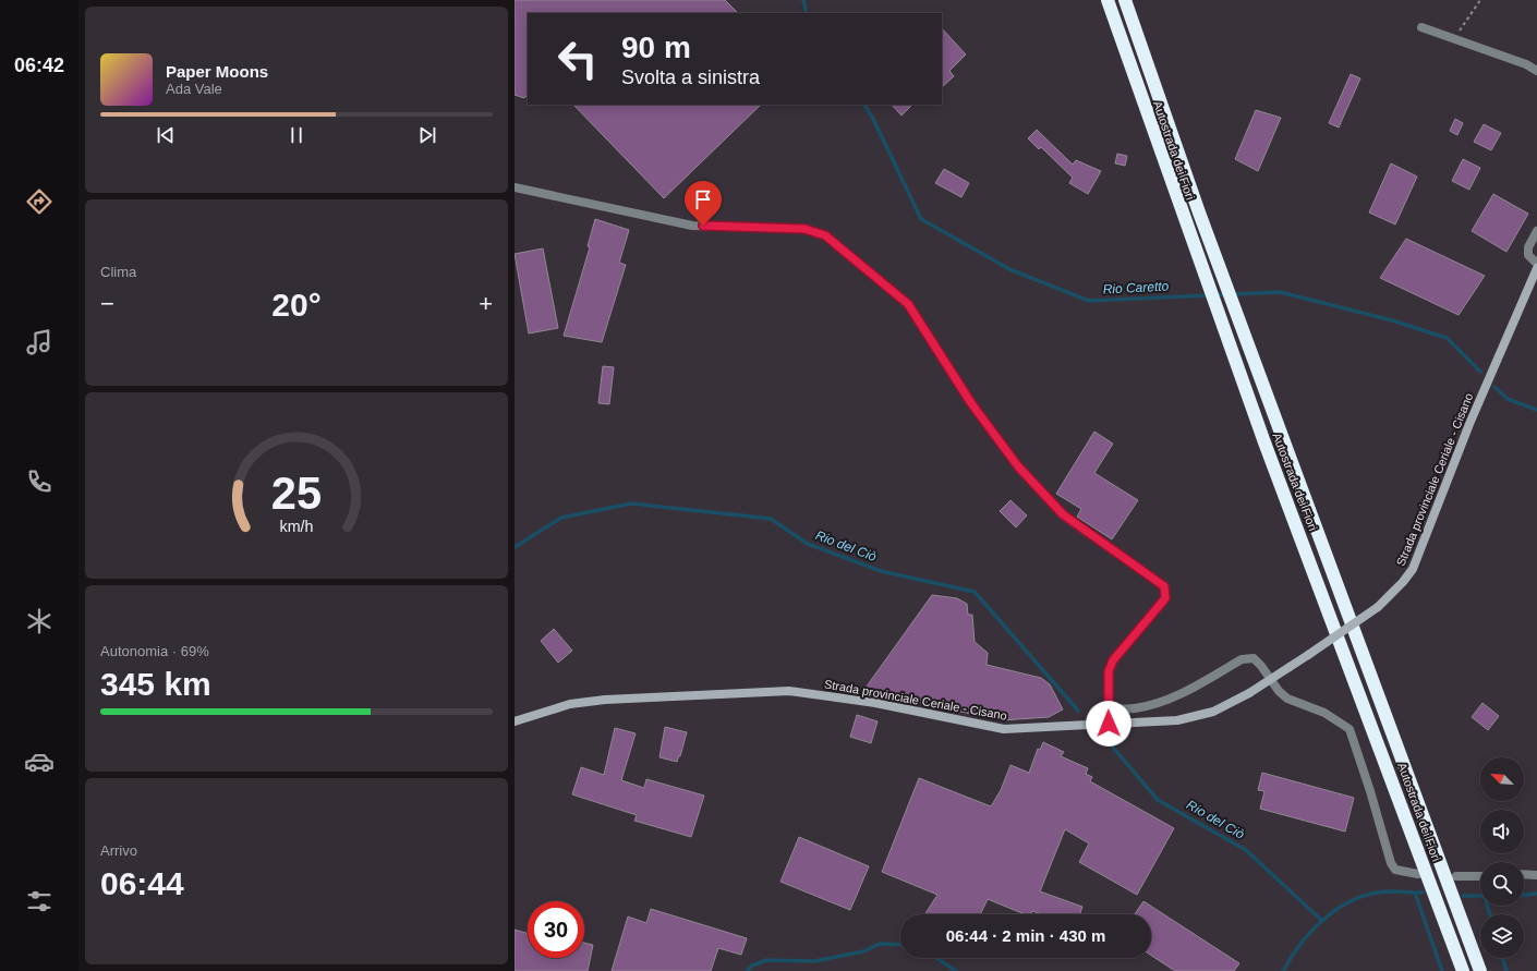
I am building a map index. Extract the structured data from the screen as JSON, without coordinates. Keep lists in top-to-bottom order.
{
  "streets": {
    "highway": ["Autostrada dei Fiori"],
    "main road": ["Strada provinciale Ceriale - Cisano"]
  },
  "water": ["Rio Caretto", "Rio del Ciò"],
  "north": "top left",
  "page": {
    "tabs": "06:42",
    "turn": ["90 m", "Svolta a sinistra"],
    "song": ["Paper Moons", "Ada Vale"],
    "tile": [
      "Clima",
      ["Autonomia · 69%", "345 km"],
      ["Arrivo", "06:44"]
    ],
    "heat": ["−", "20°", "+"],
    "limit": "30",
    "trip": "06:44 · 2 min · 430 m",
    "gauge": ["25", "km/h"]
  }
}
